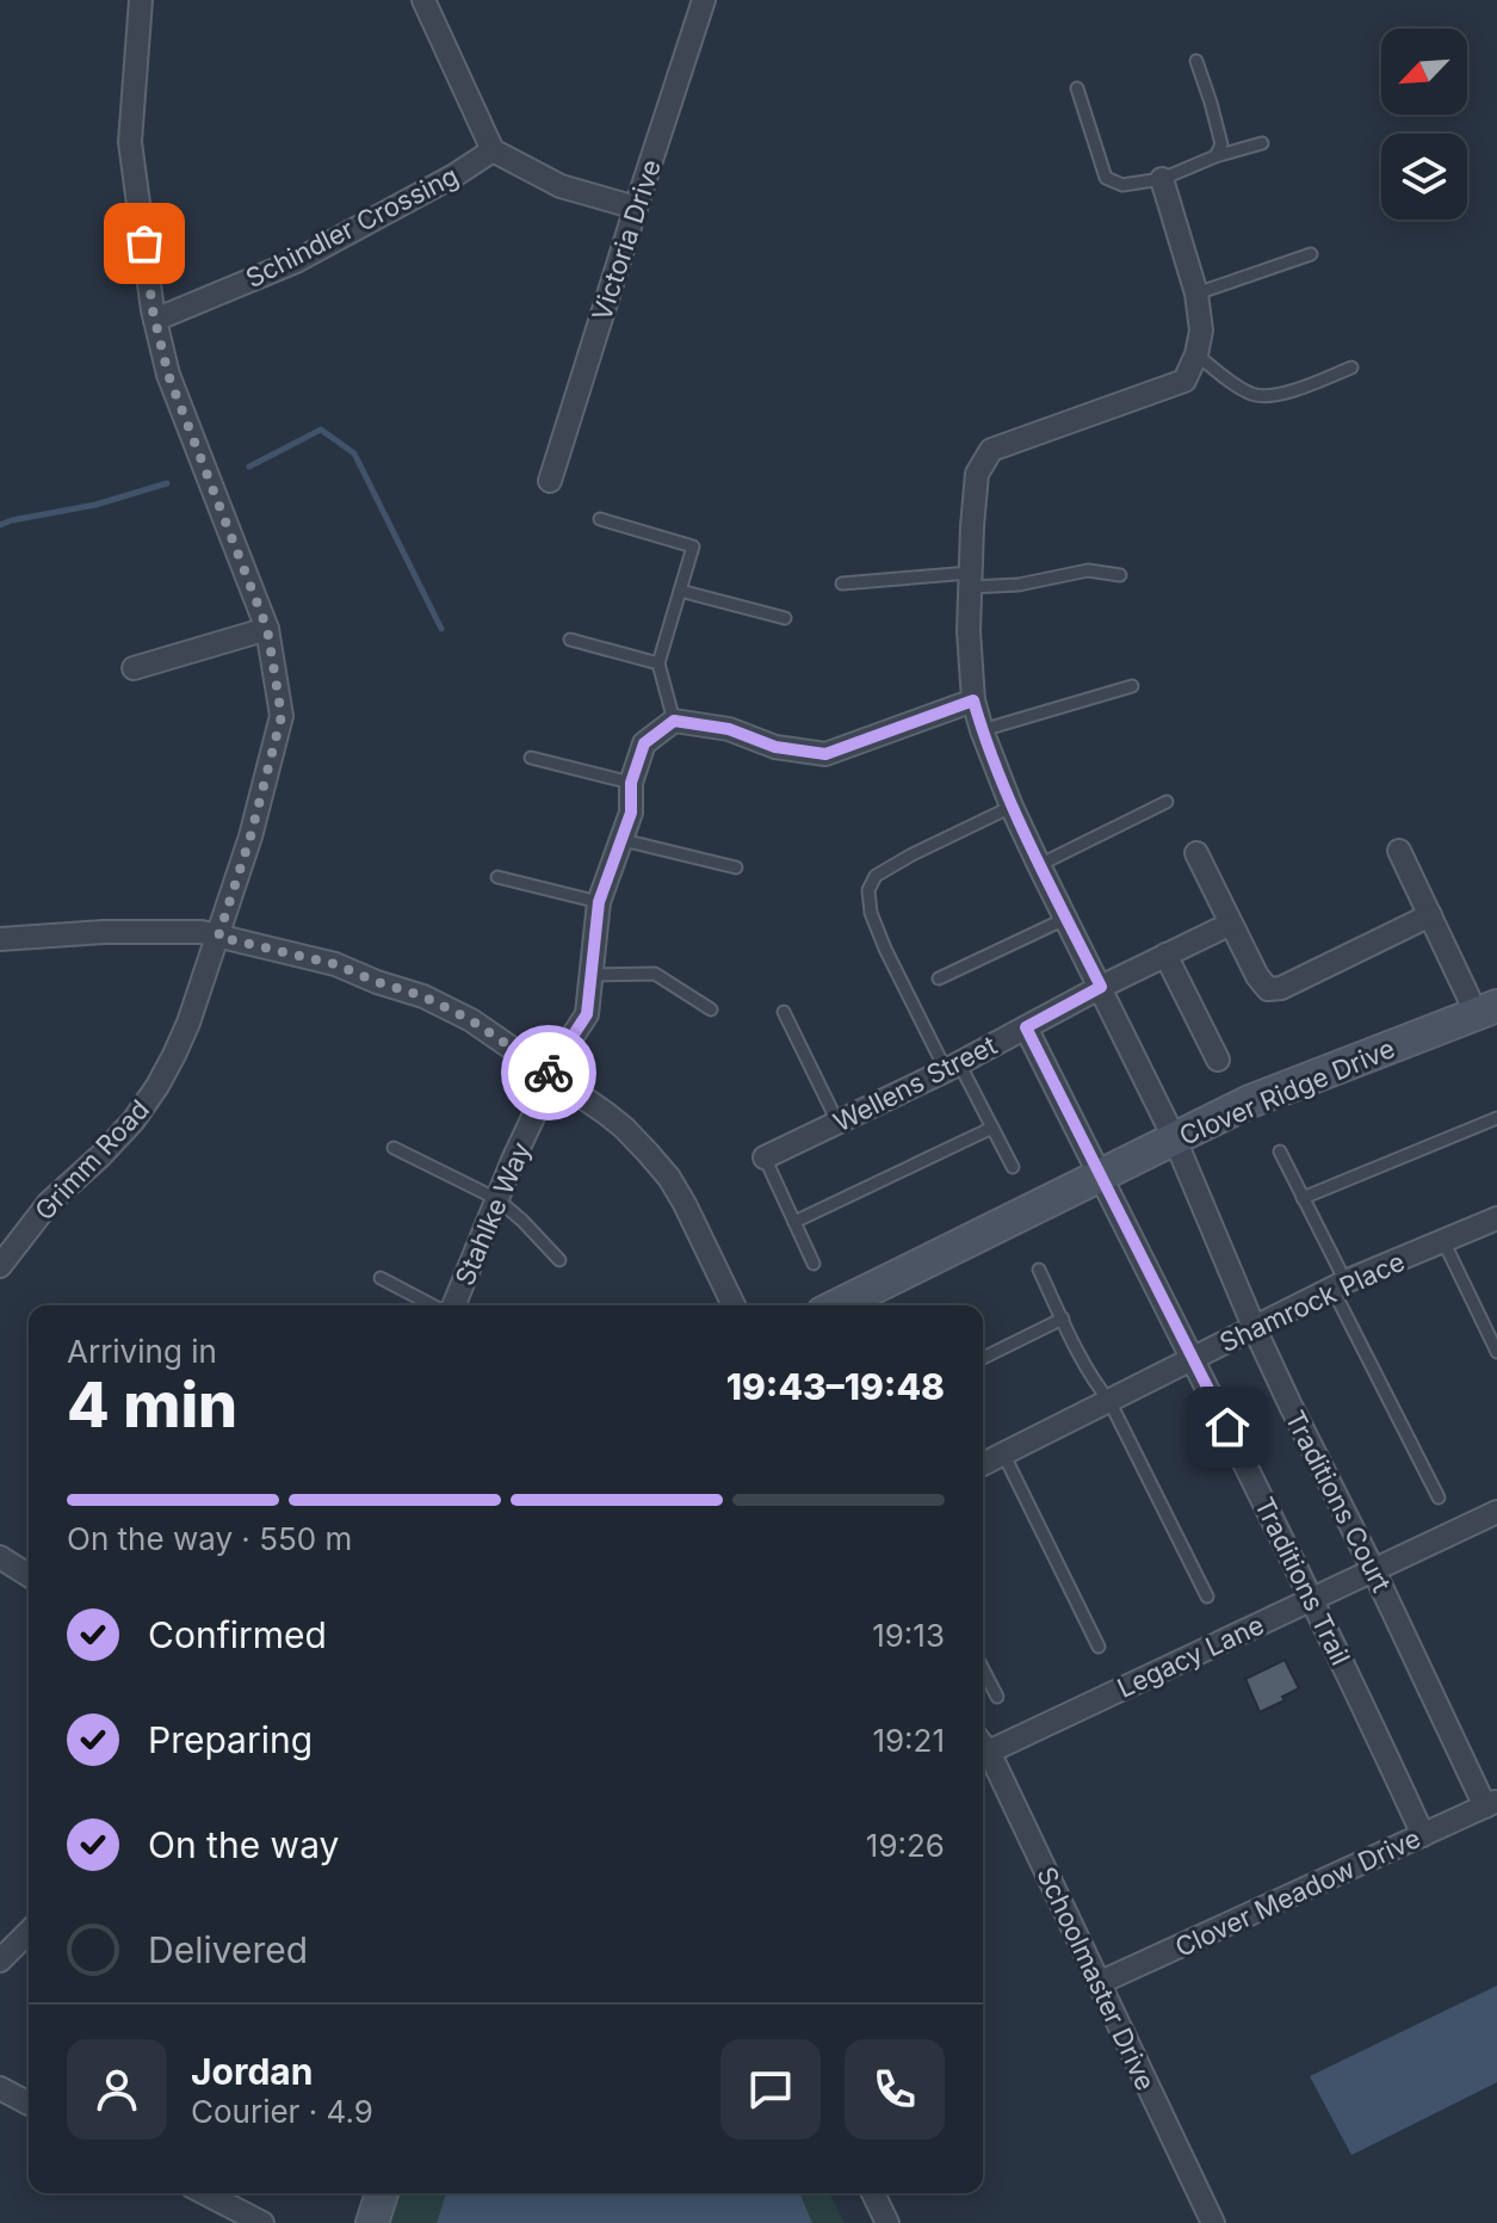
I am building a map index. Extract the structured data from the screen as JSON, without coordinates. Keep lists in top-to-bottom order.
{
  "streets": {
    "street": [
      "Schindler Crossing",
      "Victoria Drive",
      "Wellens Street",
      "Clover Ridge Drive",
      "Grimm Road",
      "Stahlke Way",
      "Shamrock Place",
      "Traditions Court",
      "Traditions Trail",
      "Legacy Lane",
      "Clover Meadow Drive",
      "Schoolmaster Drive"
    ]
  },
  "crossings": [
    ["Schindler Crossing", "Grimm Road"],
    ["Wellens Street", "Traditions Court"],
    ["Wellens Street", "Traditions Trail"],
    ["Clover Ridge Drive", "Traditions Court"],
    ["Clover Ridge Drive", "Traditions Trail"],
    ["Shamrock Place", "Traditions Court"],
    ["Shamrock Place", "Traditions Trail"],
    ["Traditions Court", "Legacy Lane"],
    ["Traditions Court", "Clover Meadow Drive"],
    ["Traditions Trail", "Legacy Lane"],
    ["Traditions Trail", "Clover Meadow Drive"],
    ["Clover Meadow Drive", "Schoolmaster Drive"]
  ],
  "north": "bottom left",
  "page": {
    "heading": ["4 min", "Arriving in", "19:43–19:48"],
    "panel": ["Jordan", "Courier · 4.9"],
    "bar": "On the way · 550 m",
    "list": [
      ["Confirmed", "19:13"],
      ["Preparing", "19:21"],
      ["On the way", "19:26"],
      "Delivered"
    ]
  }
}
